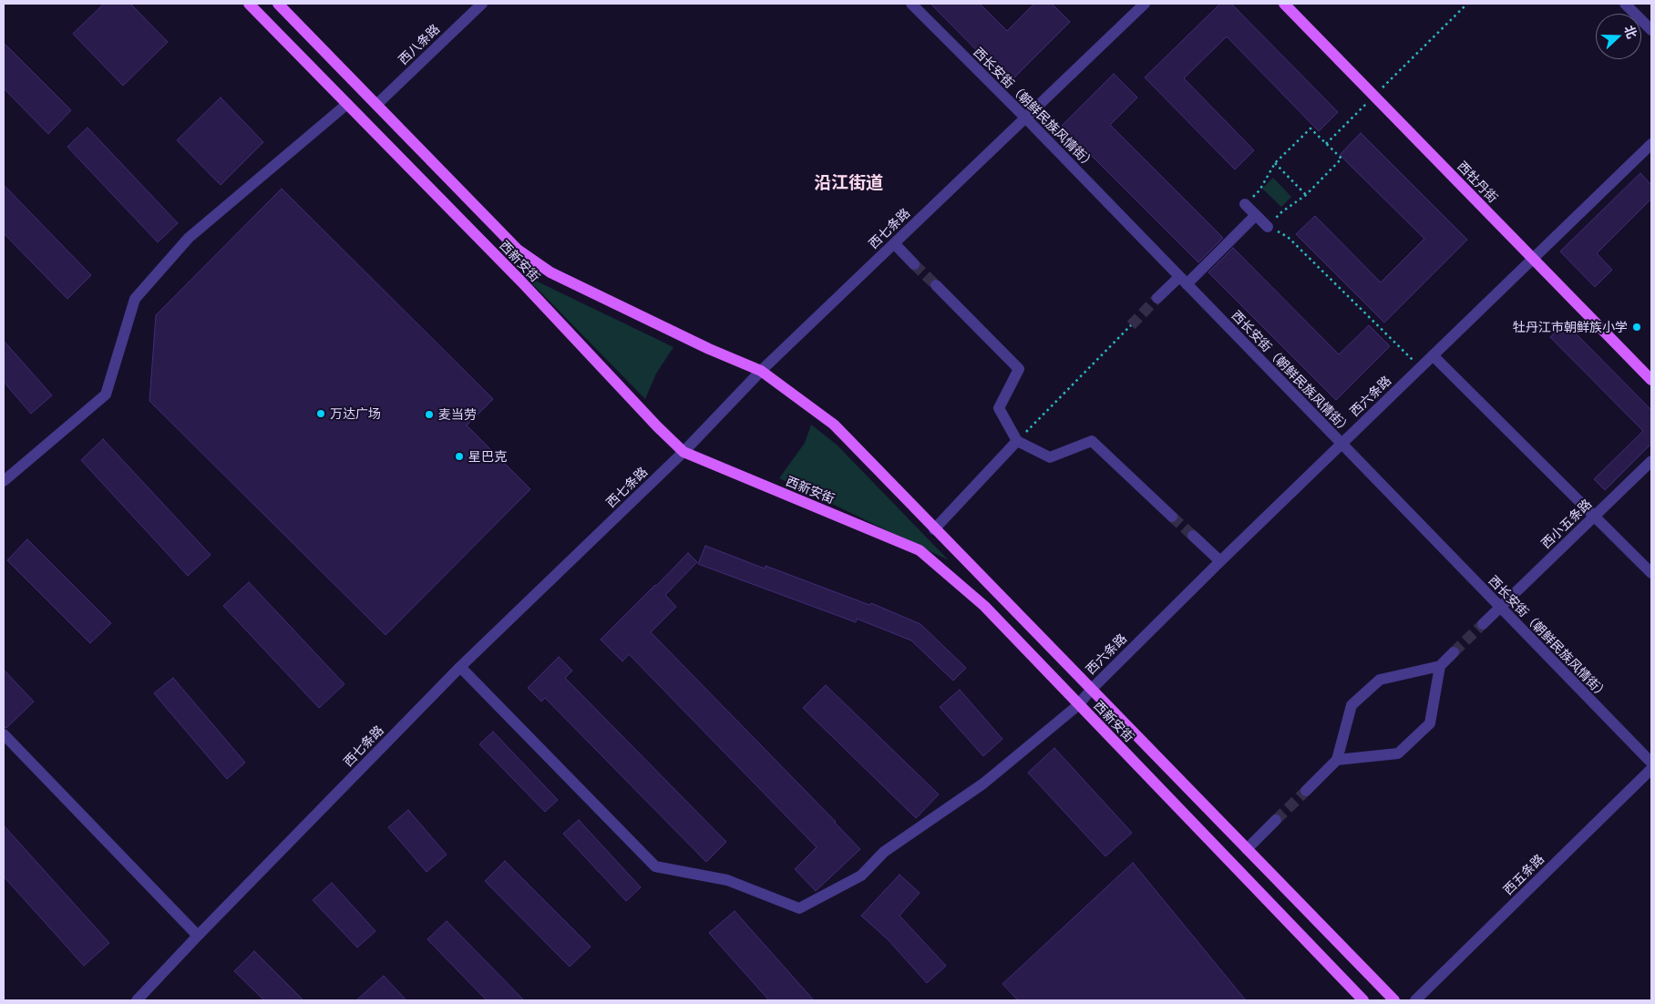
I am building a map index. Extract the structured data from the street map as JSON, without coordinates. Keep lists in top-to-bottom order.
{
  "streets": {
    "main road": ["西牡丹街", "西新安街"],
    "street": [
      "西八条路",
      "西长安街（朝鲜民族风情街）",
      "西七条路",
      "西六条路",
      "西小五条路",
      "西五条路"
    ]
  },
  "crossings": [
    ["西八条路", "西新安街"],
    ["西长安街（朝鲜民族风情街）", "西七条路"],
    ["西长安街（朝鲜民族风情街）", "西六条路"],
    ["西长安街（朝鲜民族风情街）", "西小五条路"],
    ["西牡丹街", "西六条路"],
    ["西七条路", "西新安街"],
    ["西七条路", "西六条路"],
    ["西新安街", "西六条路"]
  ],
  "districts": ["沿江街道"],
  "places": [
    "牡丹江市朝鲜族小学",
    "万达广场",
    "麦当劳",
    "星巴克"
  ],
  "north": "right"
}
